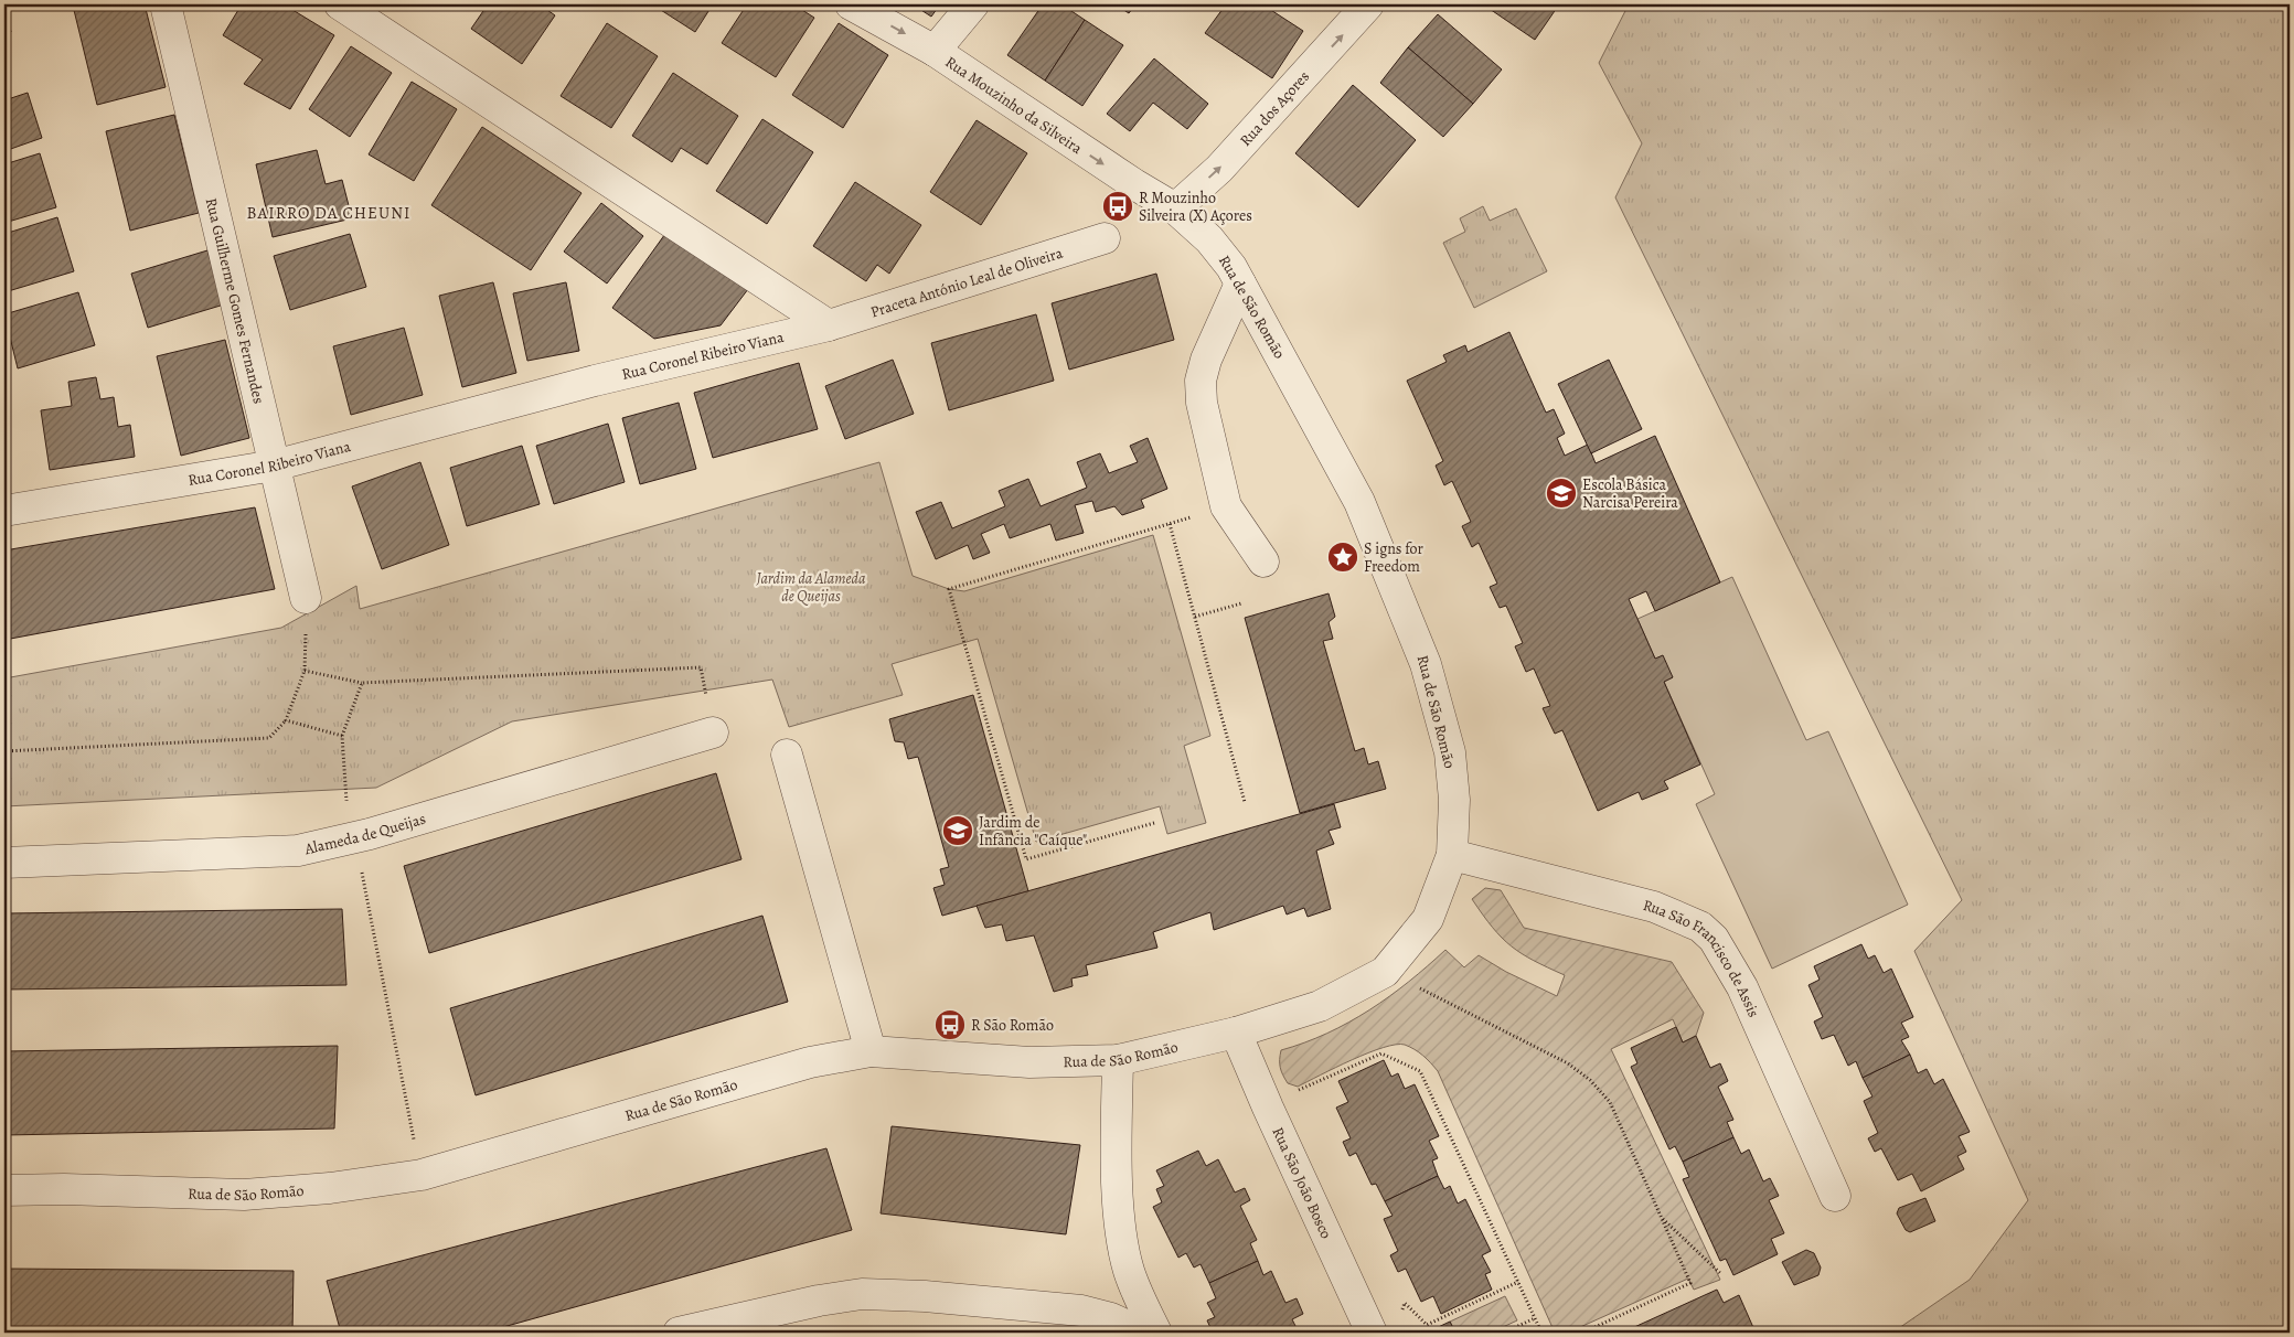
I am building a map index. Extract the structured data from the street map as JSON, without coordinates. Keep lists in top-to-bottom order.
{
  "streets": {
    "street": [
      "Rua Mouzinho da Silveira",
      "Rua dos Açores",
      "Praceta António Leal de Oliveira",
      "Rua Guilherme Gomes Fernandes",
      "Rua de São Romão",
      "Rua Coronel Ribeiro Viana",
      "Alameda de Queijas",
      "Rua São Francisco de Assis",
      "Rua São João Bosco"
    ]
  },
  "crossings": [
    ["Rua Mouzinho da Silveira", "Rua dos Açores"],
    ["Rua Mouzinho da Silveira", "Rua de São Romão"],
    ["Rua dos Açores", "Rua de São Romão"],
    ["Praceta António Leal de Oliveira", "Rua Coronel Ribeiro Viana"],
    ["Rua Guilherme Gomes Fernandes", "Rua Coronel Ribeiro Viana"],
    ["Rua de São Romão", "Rua São Francisco de Assis"],
    ["Rua de São Romão", "Rua São João Bosco"]
  ],
  "one_way": ["Rua Mouzinho da Silveira", "Rua dos Açores"],
  "districts": ["BAIRRO DA CHEUNI"],
  "parks": ["Jardim da Alameda de Queijas"],
  "places": {
    "bus stop": ["R Mouzinho Silveira (X) Açores", "R São Romão"],
    "school or university": ["Escola Básica Narcisa Pereira", "Jardim de Infância \"Caíque\""],
    "place": ["S igns for Freedom"]
  }
}
